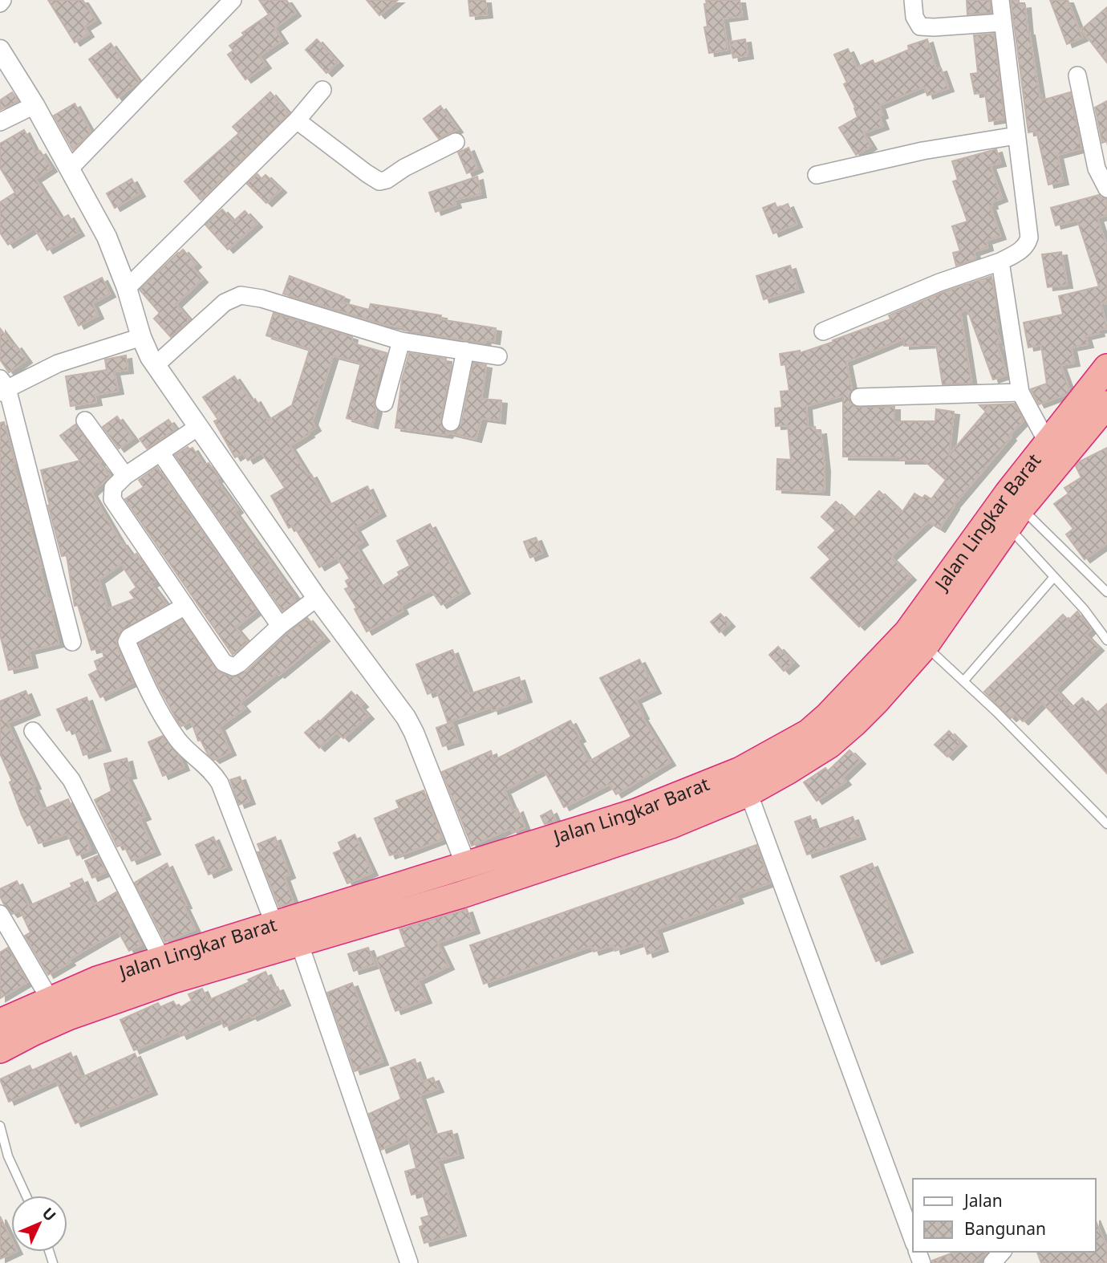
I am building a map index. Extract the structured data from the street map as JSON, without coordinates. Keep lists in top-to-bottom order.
{
  "streets": {
    "highway": ["Jalan Lingkar Barat"]
  },
  "legend": ["Jalan", "Bangunan"],
  "north": "top right"
}
